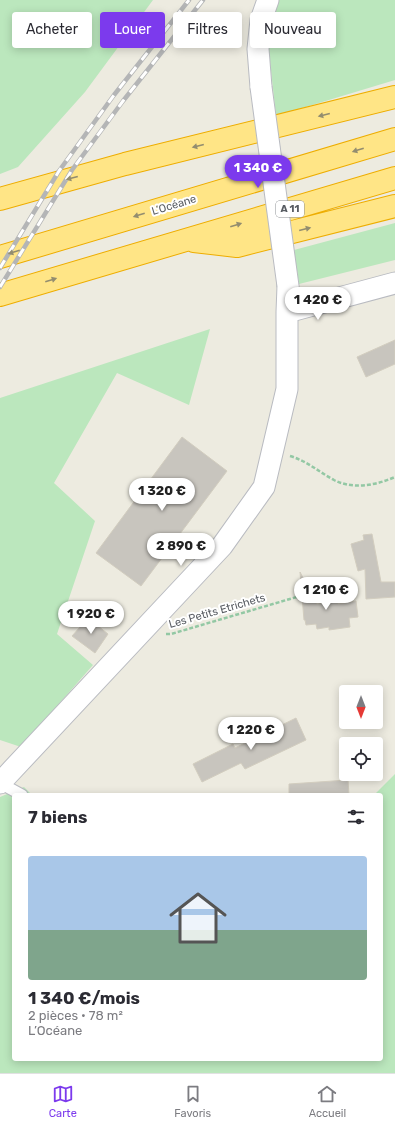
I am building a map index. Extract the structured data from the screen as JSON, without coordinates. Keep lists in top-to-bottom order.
{
  "streets": {
    "highway": ["L’Océane", "A 11"],
    "path": ["Les Petits Etrichets"]
  },
  "north": "bottom",
  "page": {
    "chip": [
      "Acheter",
      "Louer",
      "Filtres",
      "Nouveau"
    ],
    "price": [
      "1 340 €",
      "1 420 €",
      "1 320 €",
      "2 890 €",
      "1 210 €",
      "1 920 €",
      "1 220 €"
    ],
    "heading": "7 biens",
    "list": [
      {
        "name": "1 340 €/mois",
        "note": "2 pièces · 78 m² · L’Océane"
      }
    ],
    "tabs": ["Carte", "Favoris", "Accueil"]
  }
}
